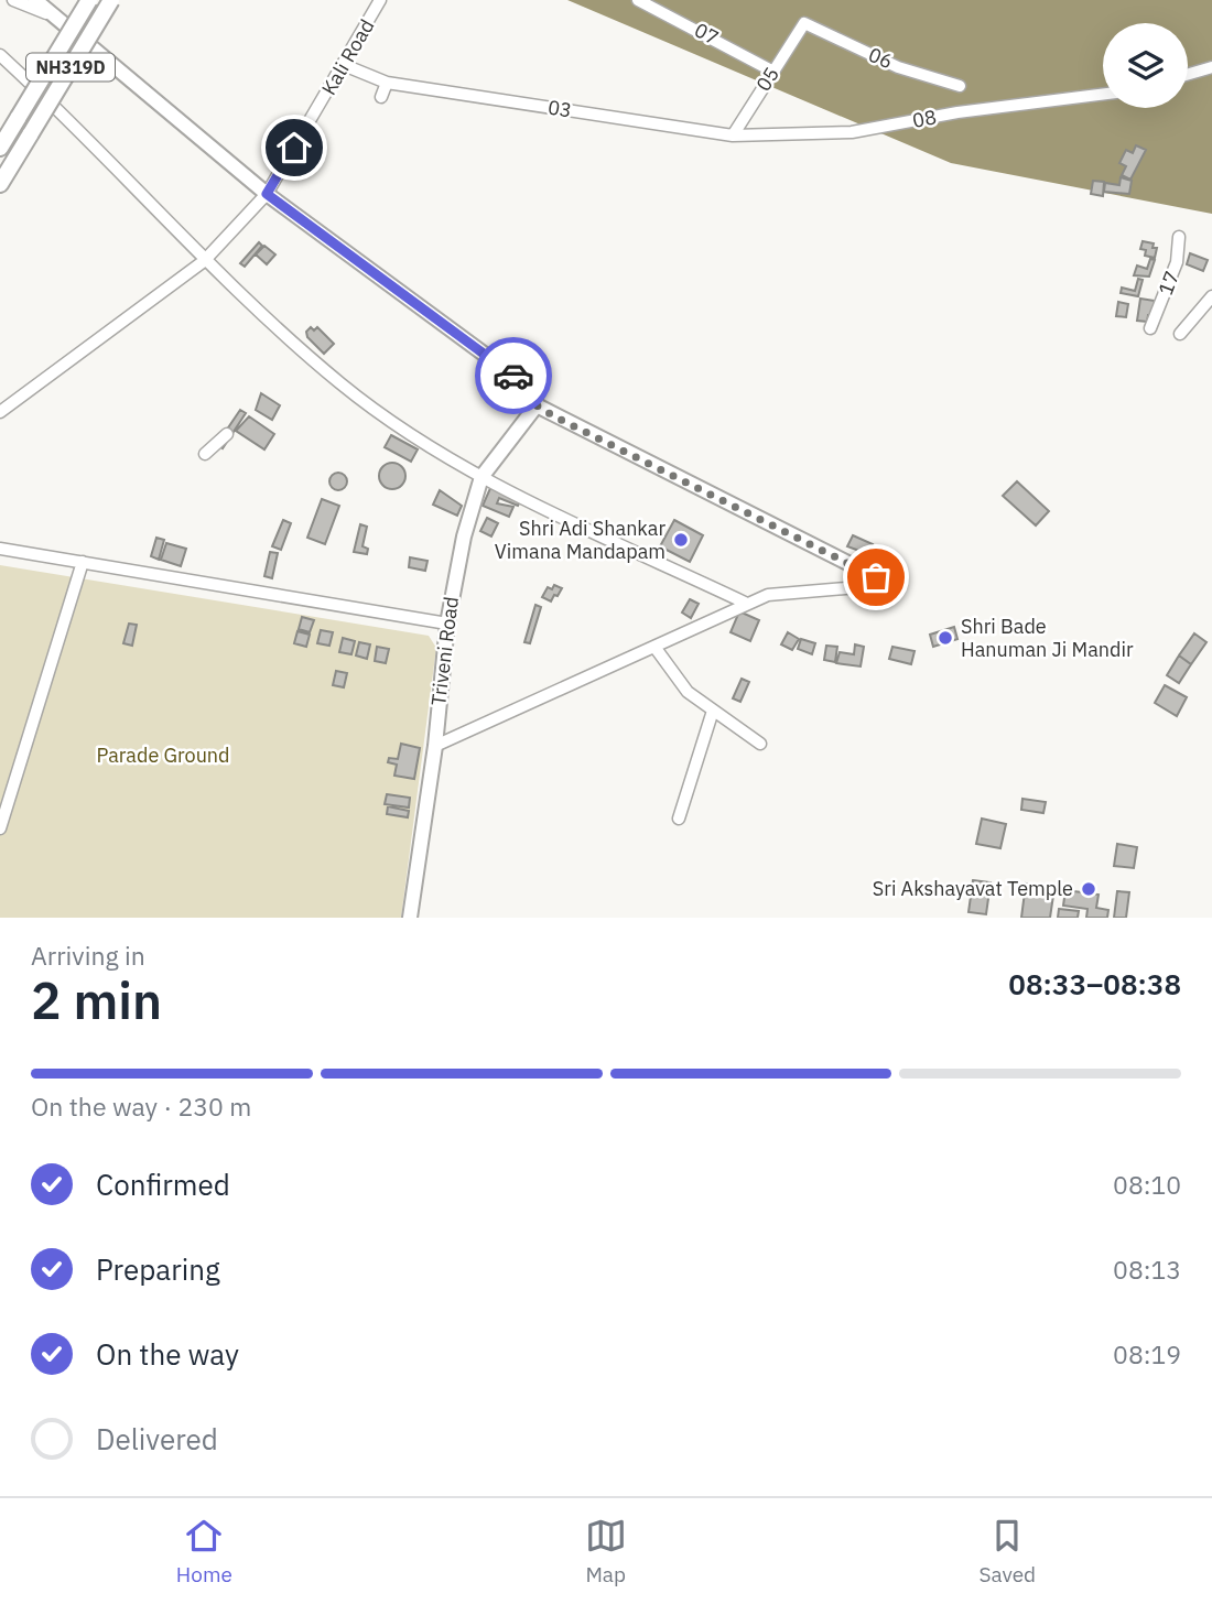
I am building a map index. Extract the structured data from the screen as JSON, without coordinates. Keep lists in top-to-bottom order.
{
  "streets": {
    "highway": ["NH319D"],
    "main road": ["Triveni Road"],
    "street": [
      "07",
      "Kali Road",
      "06",
      "05",
      "03",
      "08",
      "17"
    ]
  },
  "crossings": [
    ["07", "05"],
    ["Kali Road", "03"],
    ["06", "05"],
    ["05", "03"],
    ["05", "08"],
    ["03", "08"]
  ],
  "parks": ["Parade Ground"],
  "places": ["Shri Adi Shankar Vimana Mandapam", "Shri Bade Hanuman Ji Mandir", "Sri Akshayavat Temple"],
  "page": {
    "heading": ["2 min", "Arriving in", "08:33–08:38"],
    "bar": "On the way · 230 m",
    "list": [
      ["Confirmed", "08:10"],
      ["Preparing", "08:13"],
      ["On the way", "08:19"],
      "Delivered"
    ],
    "tabs": ["Home", "Map", "Saved"]
  }
}
